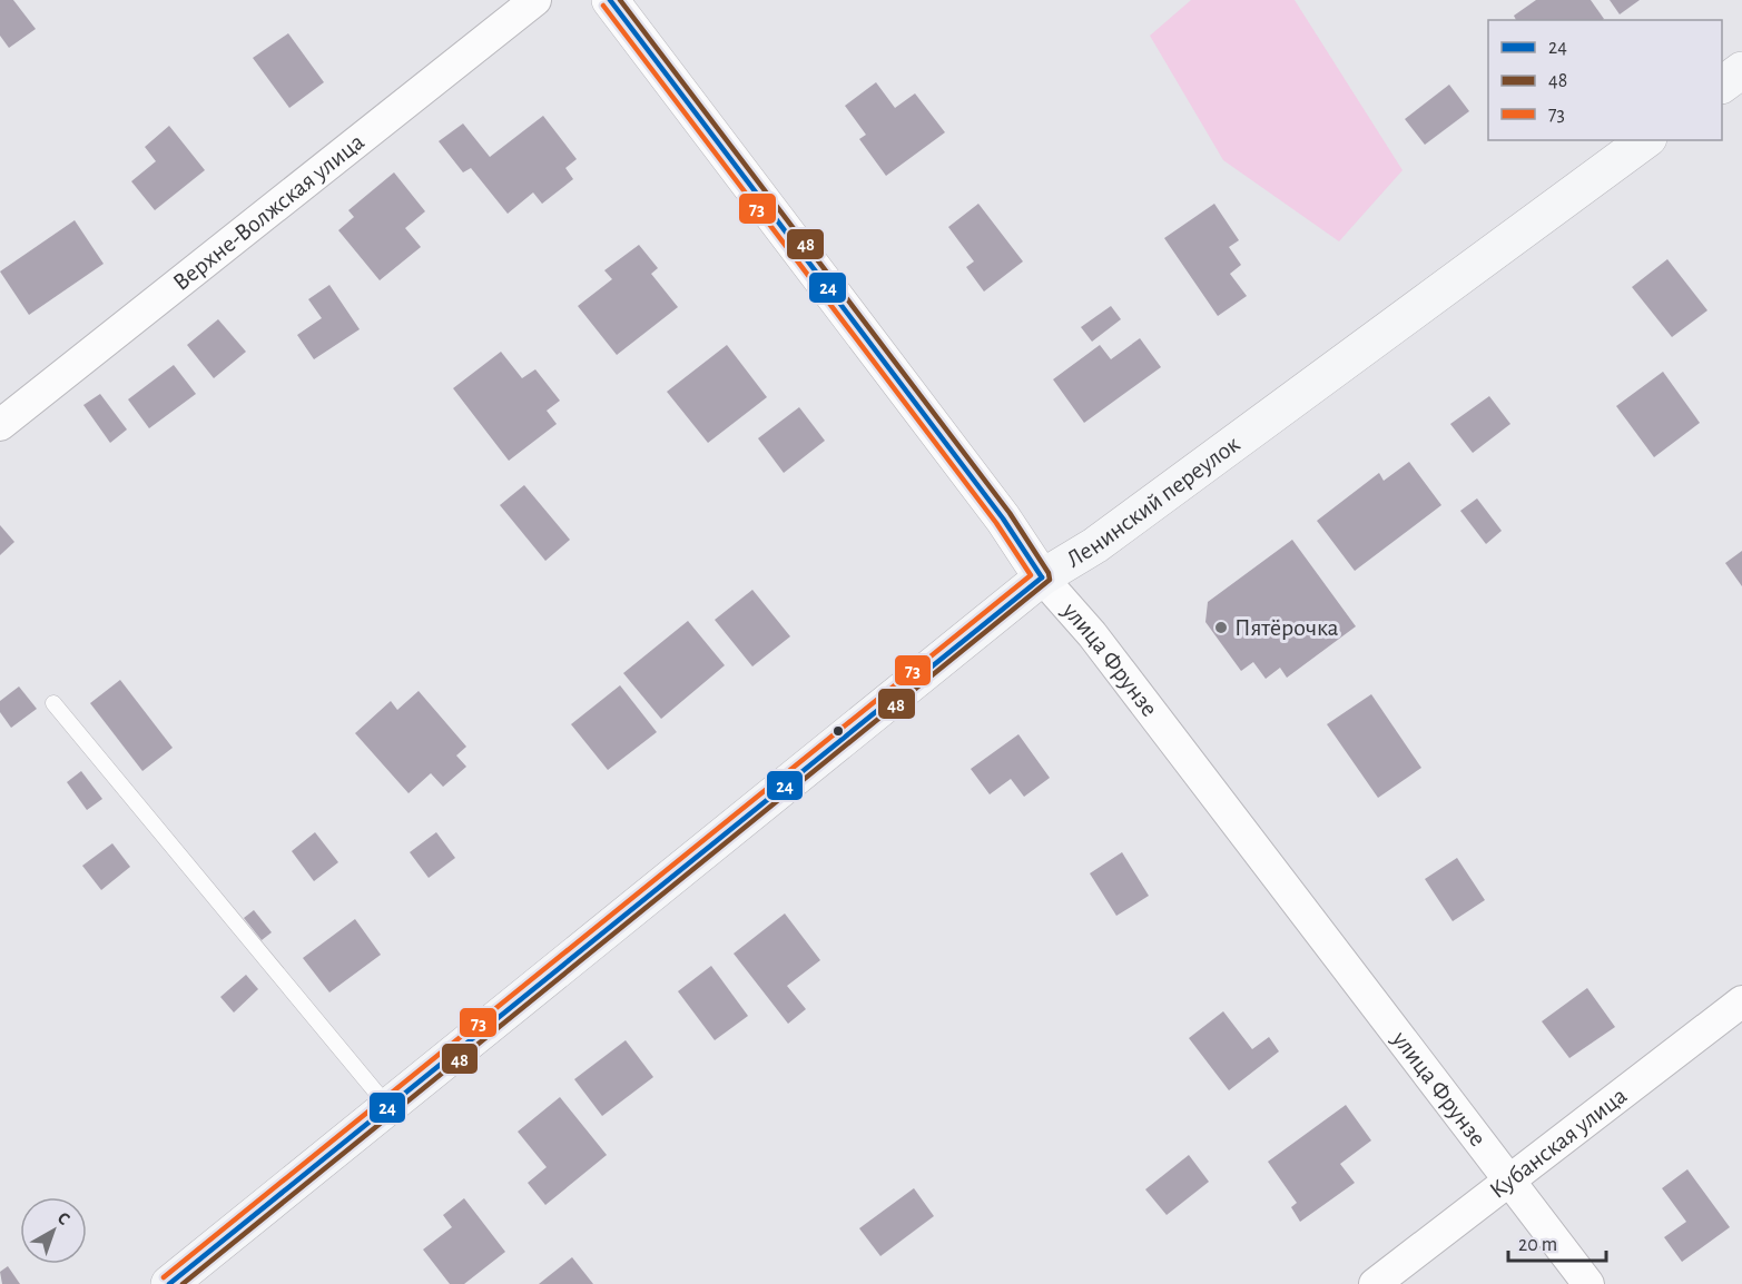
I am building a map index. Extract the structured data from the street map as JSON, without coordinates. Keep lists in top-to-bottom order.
{
  "streets": {
    "main road": ["Ленинский переулок"],
    "street": ["Верхне-Волжская улица", "улица Фрунзе", "Кубанская улица"]
  },
  "crossings": [
    ["Ленинский переулок", "улица Фрунзе"],
    ["улица Фрунзе", "Кубанская улица"]
  ],
  "places": ["Пятёрочка"],
  "lines": ["transit line 24", "transit line 48", "transit line 73"],
  "legend": ["24", "48", "73"],
  "scale_bar": "20 m",
  "north": "top right"
}
